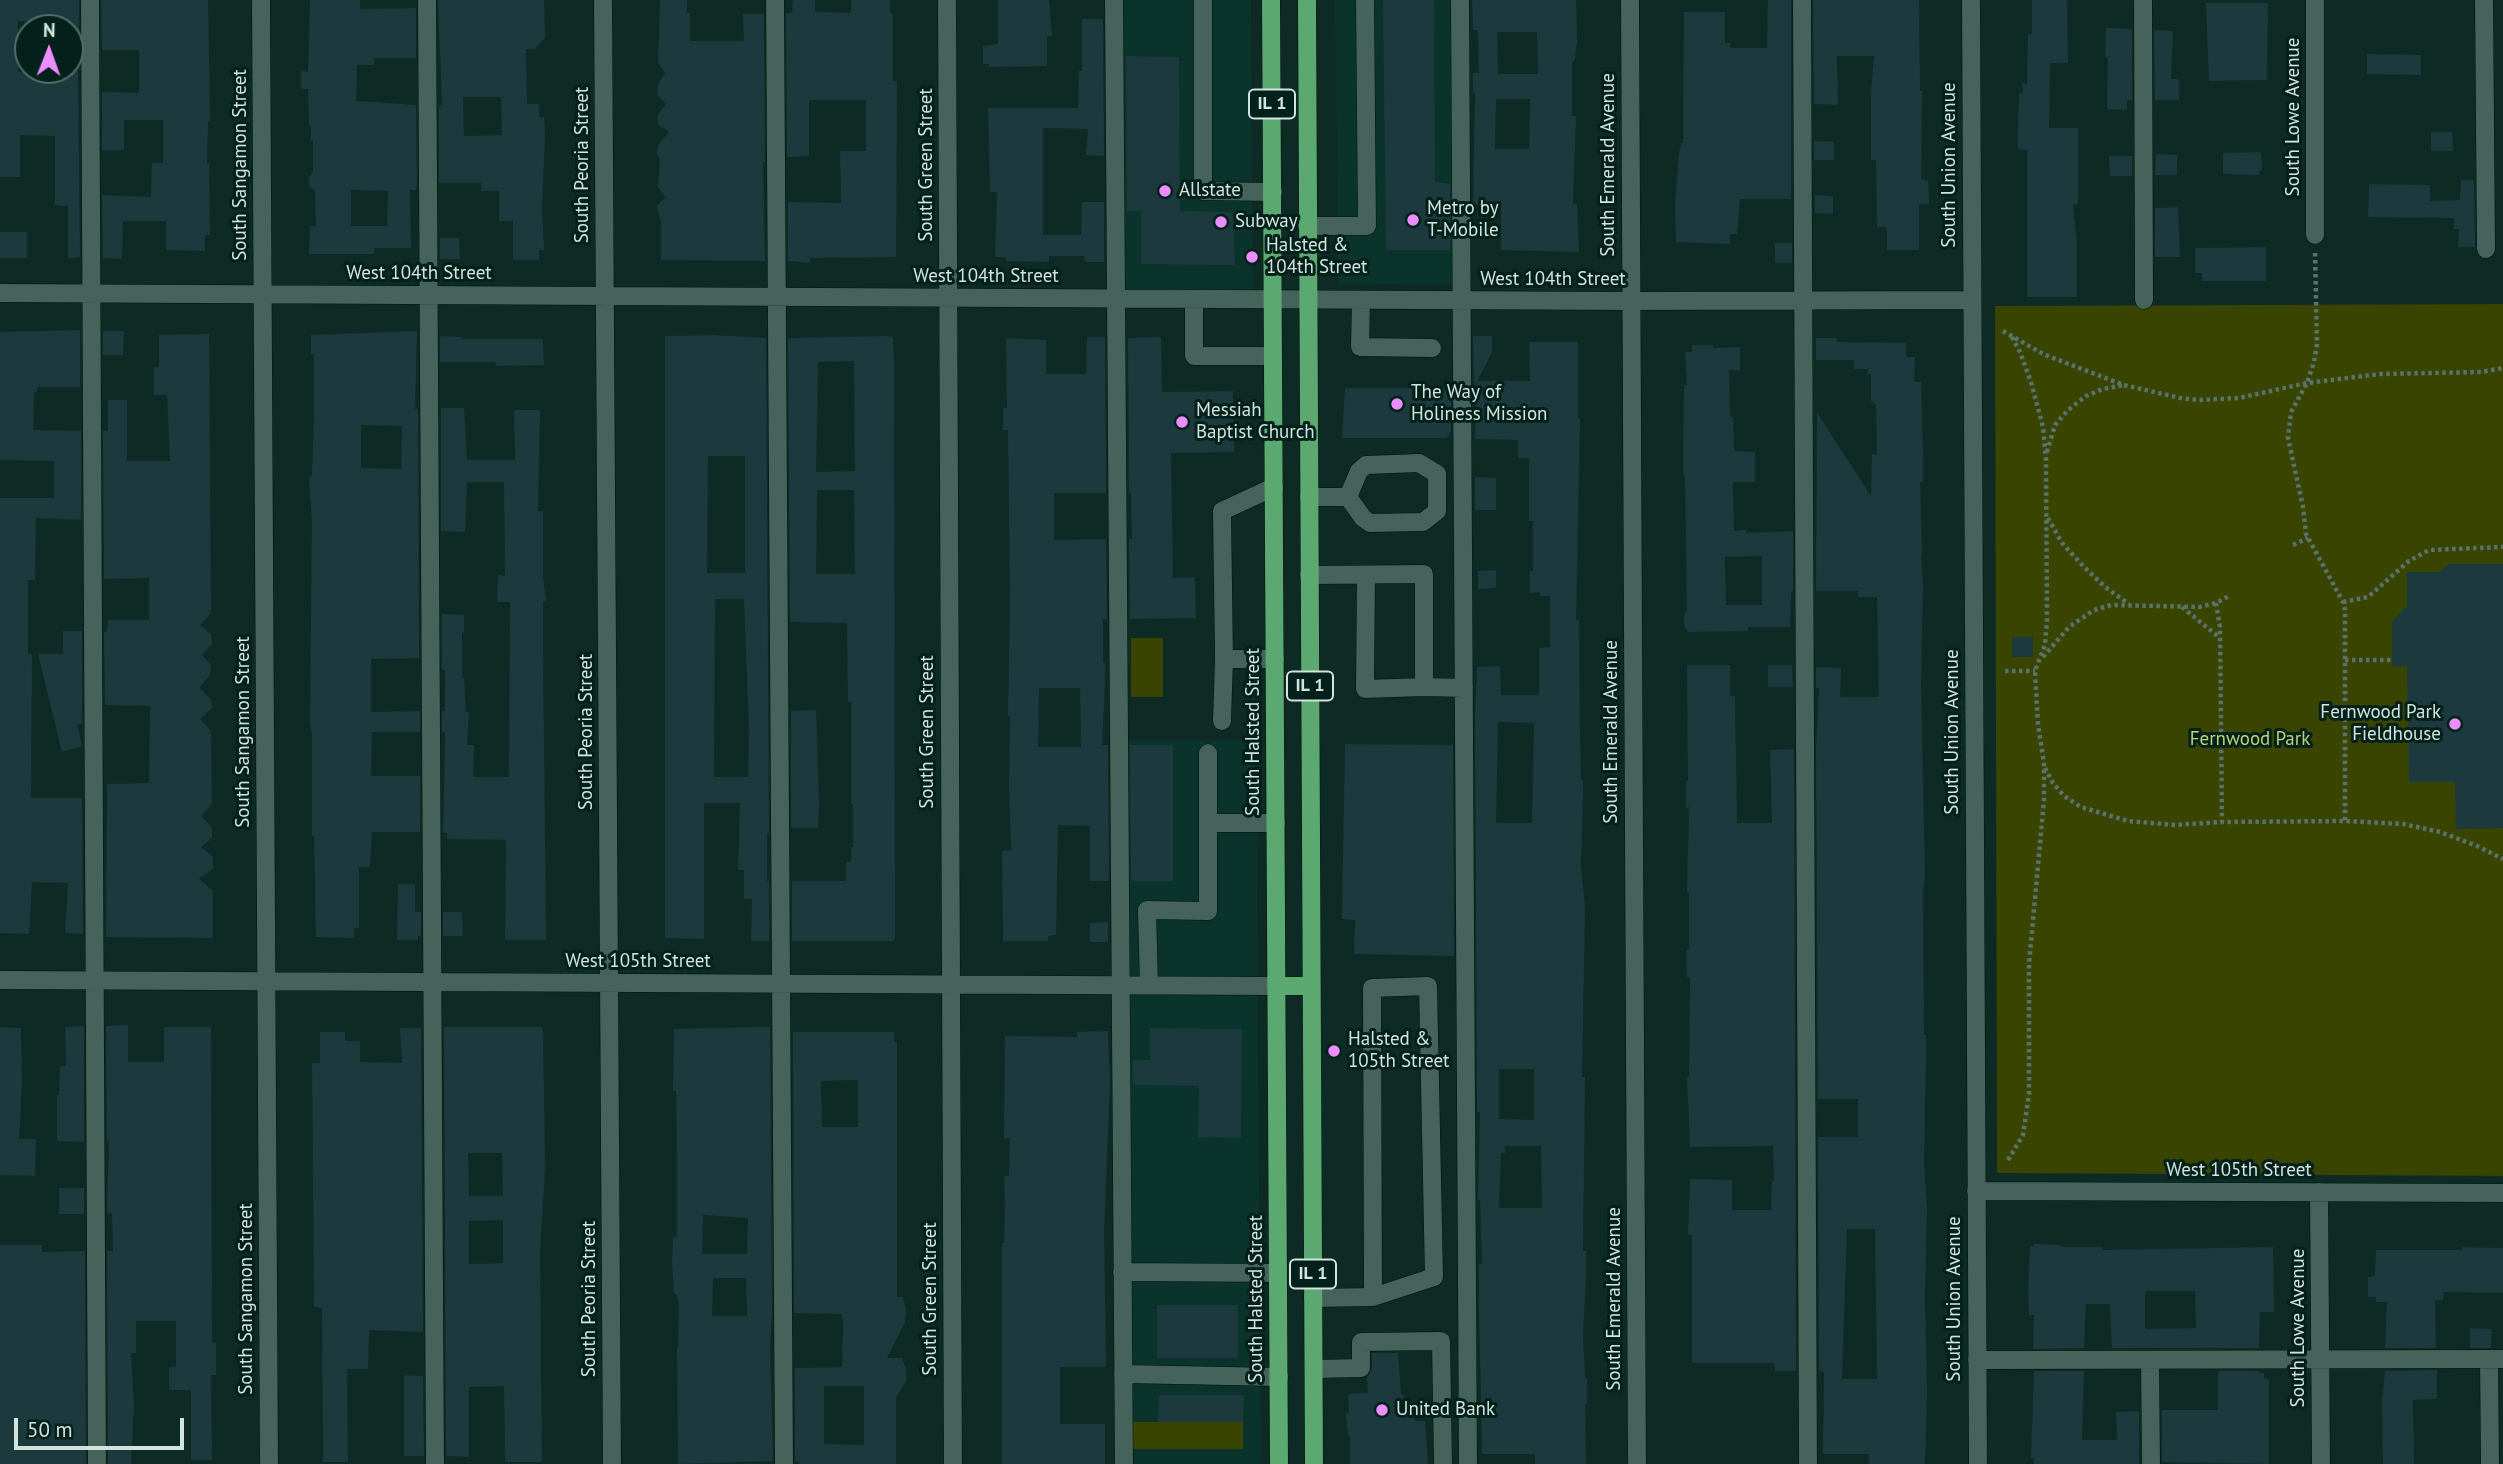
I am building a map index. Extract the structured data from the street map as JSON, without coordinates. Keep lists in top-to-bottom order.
{
  "streets": {
    "main road": ["IL 1", "South Halsted Street"],
    "street": [
      "South Lowe Avenue",
      "South Sangamon Street",
      "South Peoria Street",
      "South Green Street",
      "South Emerald Avenue",
      "South Union Avenue",
      "West 104th Street",
      "West 105th Street"
    ]
  },
  "crossings": [
    ["IL 1", "West 104th Street"],
    ["South Lowe Avenue", "West 105th Street"],
    ["South Sangamon Street", "West 104th Street"],
    ["South Sangamon Street", "West 105th Street"],
    ["South Peoria Street", "West 104th Street"],
    ["South Peoria Street", "West 105th Street"],
    ["South Green Street", "West 104th Street"],
    ["South Green Street", "West 105th Street"],
    ["South Emerald Avenue", "West 104th Street"],
    ["South Union Avenue", "West 104th Street"],
    ["South Union Avenue", "West 105th Street"],
    ["West 104th Street", "South Halsted Street"],
    ["South Halsted Street", "West 105th Street"]
  ],
  "parks": ["Fernwood Park"],
  "places": [
    "Allstate",
    "Metro by T-Mobile",
    "Subway",
    "Halsted & 104th Street",
    "The Way of Holiness Mission",
    "Messiah Baptist Church",
    "Fernwood Park Fieldhouse",
    "Halsted & 105th Street",
    "United Bank"
  ],
  "scale_bar": "50 m",
  "north": "top"
}
